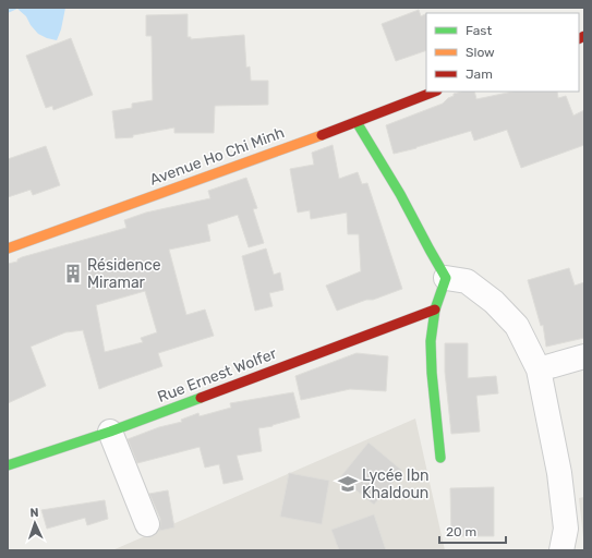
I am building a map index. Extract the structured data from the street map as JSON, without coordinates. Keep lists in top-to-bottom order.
{
  "streets": {
    "street": ["Avenue Ho Chi Minh", "Rue Ernest Wolfer"]
  },
  "places": {
    "building": ["Résidence Miramar"],
    "school or university": ["Lycée Ibn Khaldoun"]
  },
  "legend": ["Fast", "Slow", "Jam"],
  "scale_bar": "20 m",
  "north": "top"
}
